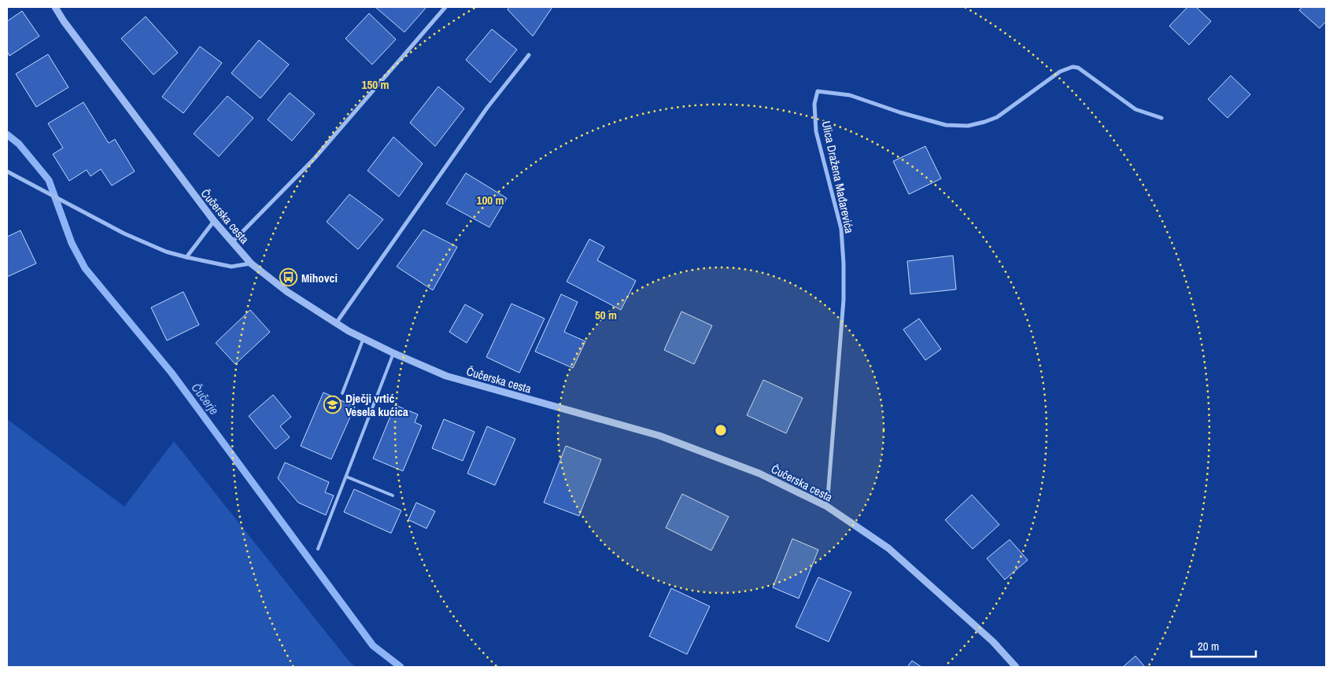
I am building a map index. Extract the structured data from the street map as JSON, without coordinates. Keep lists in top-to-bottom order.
{
  "streets": {
    "street": ["Ulica Dražena Mađarevića", "Čučerska cesta"]
  },
  "crossings": [
    ["Ulica Dražena Mađarevića", "Čučerska cesta"]
  ],
  "water": ["Čučerje"],
  "places": {
    "bus stop": ["Mihovci"],
    "school or university": ["Dječji vrtić Vesela kućica"]
  },
  "scale_bar": "20 m",
  "rings": ["150 m", "100 m", "50 m"]
}
